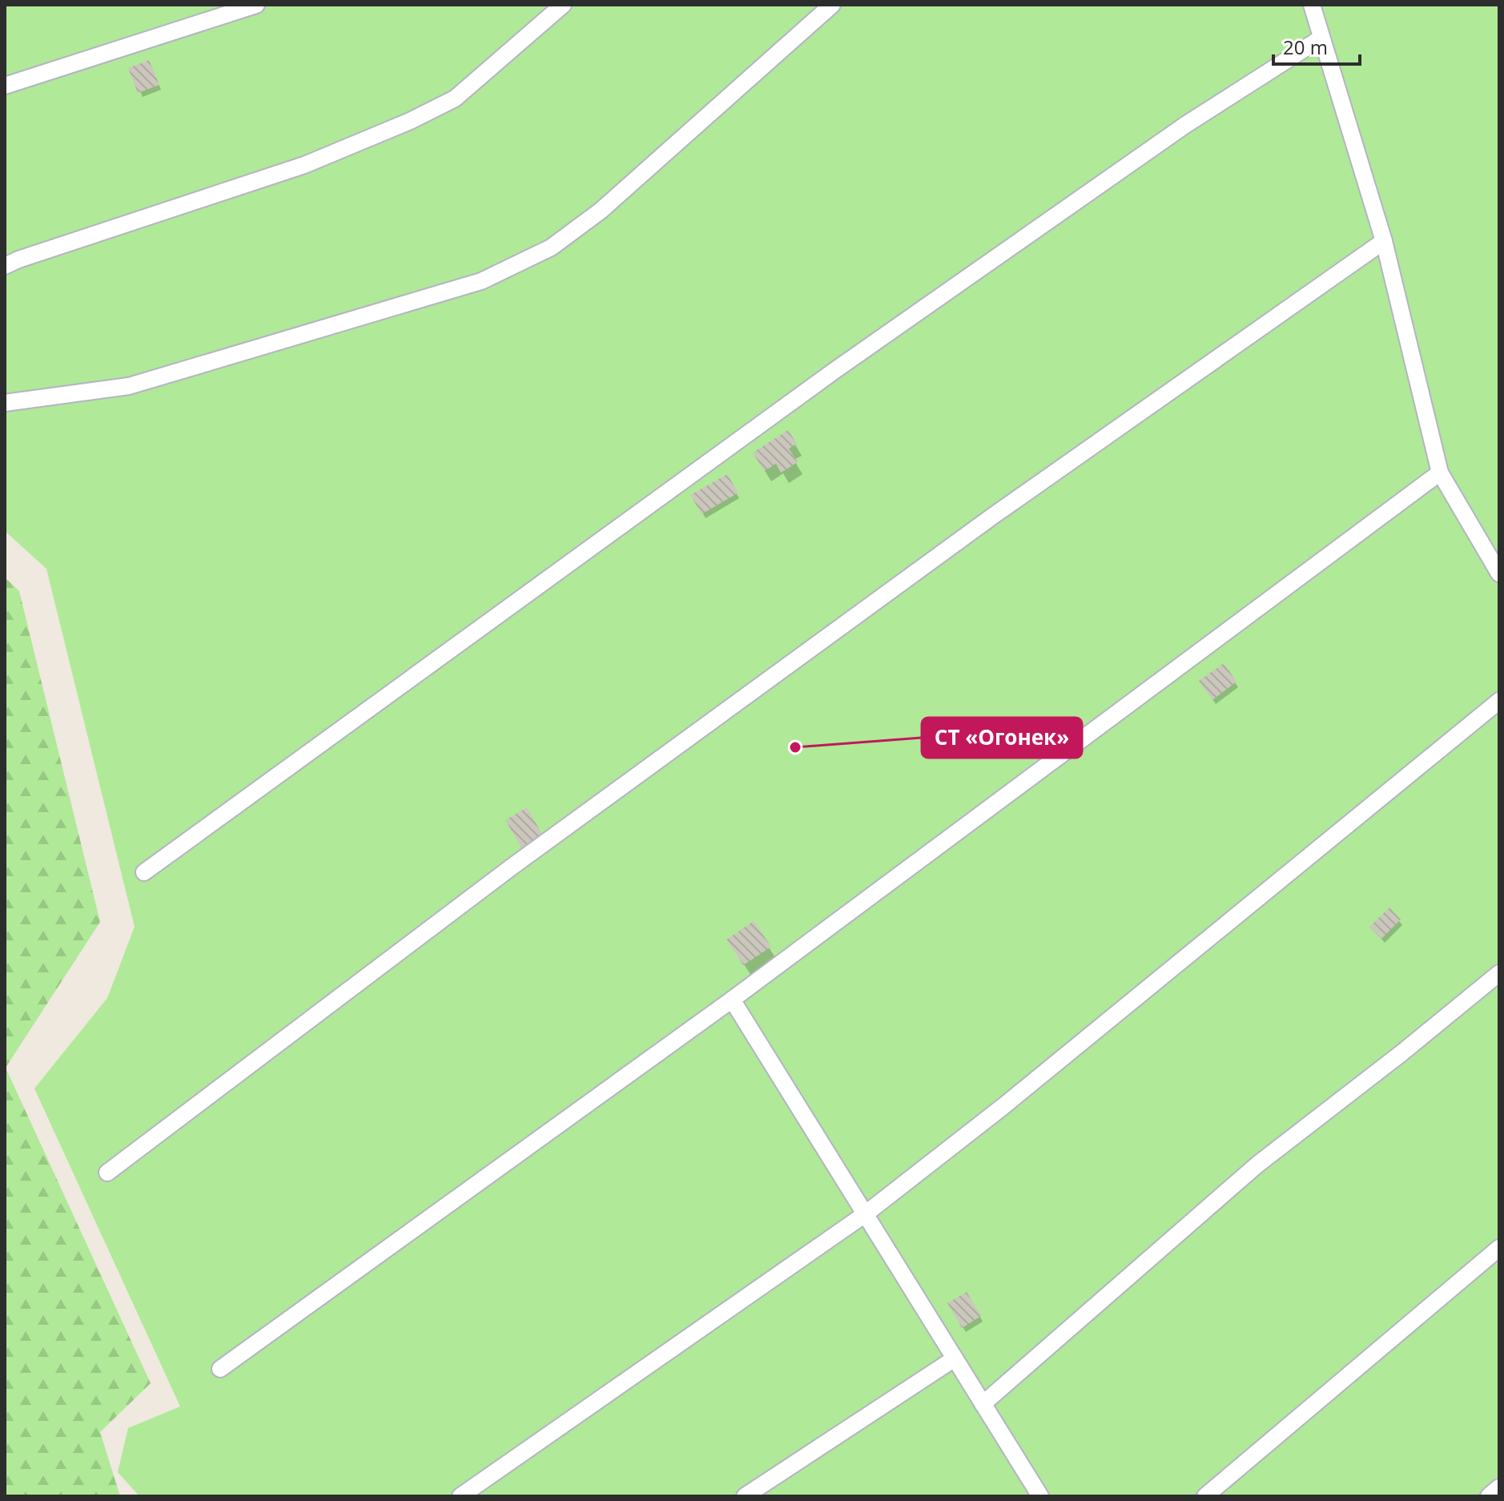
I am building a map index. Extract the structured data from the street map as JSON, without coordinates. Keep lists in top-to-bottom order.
{
  "places": ["СТ «Огонек»"],
  "scale_bar": "20 m"
}
